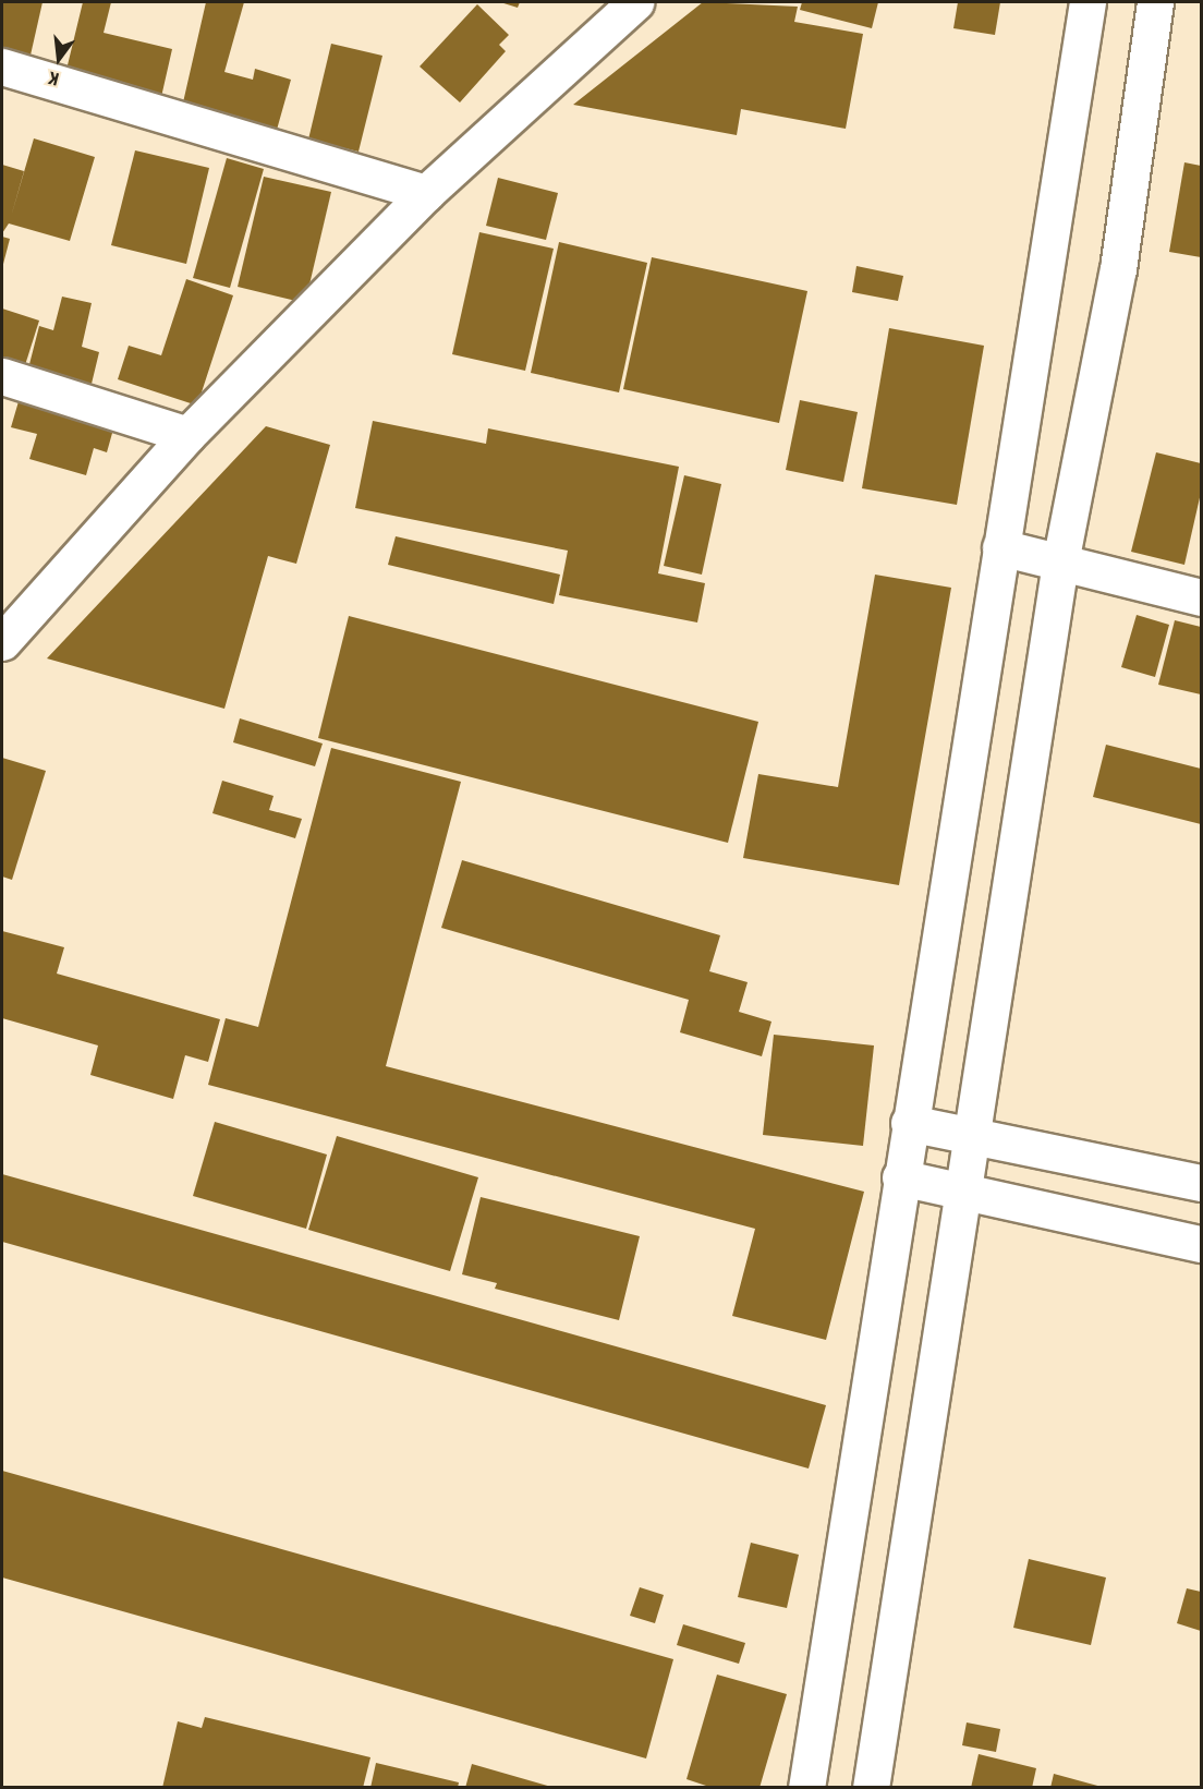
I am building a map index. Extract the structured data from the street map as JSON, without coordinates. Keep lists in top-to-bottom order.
{
  "north": "bottom"
}
